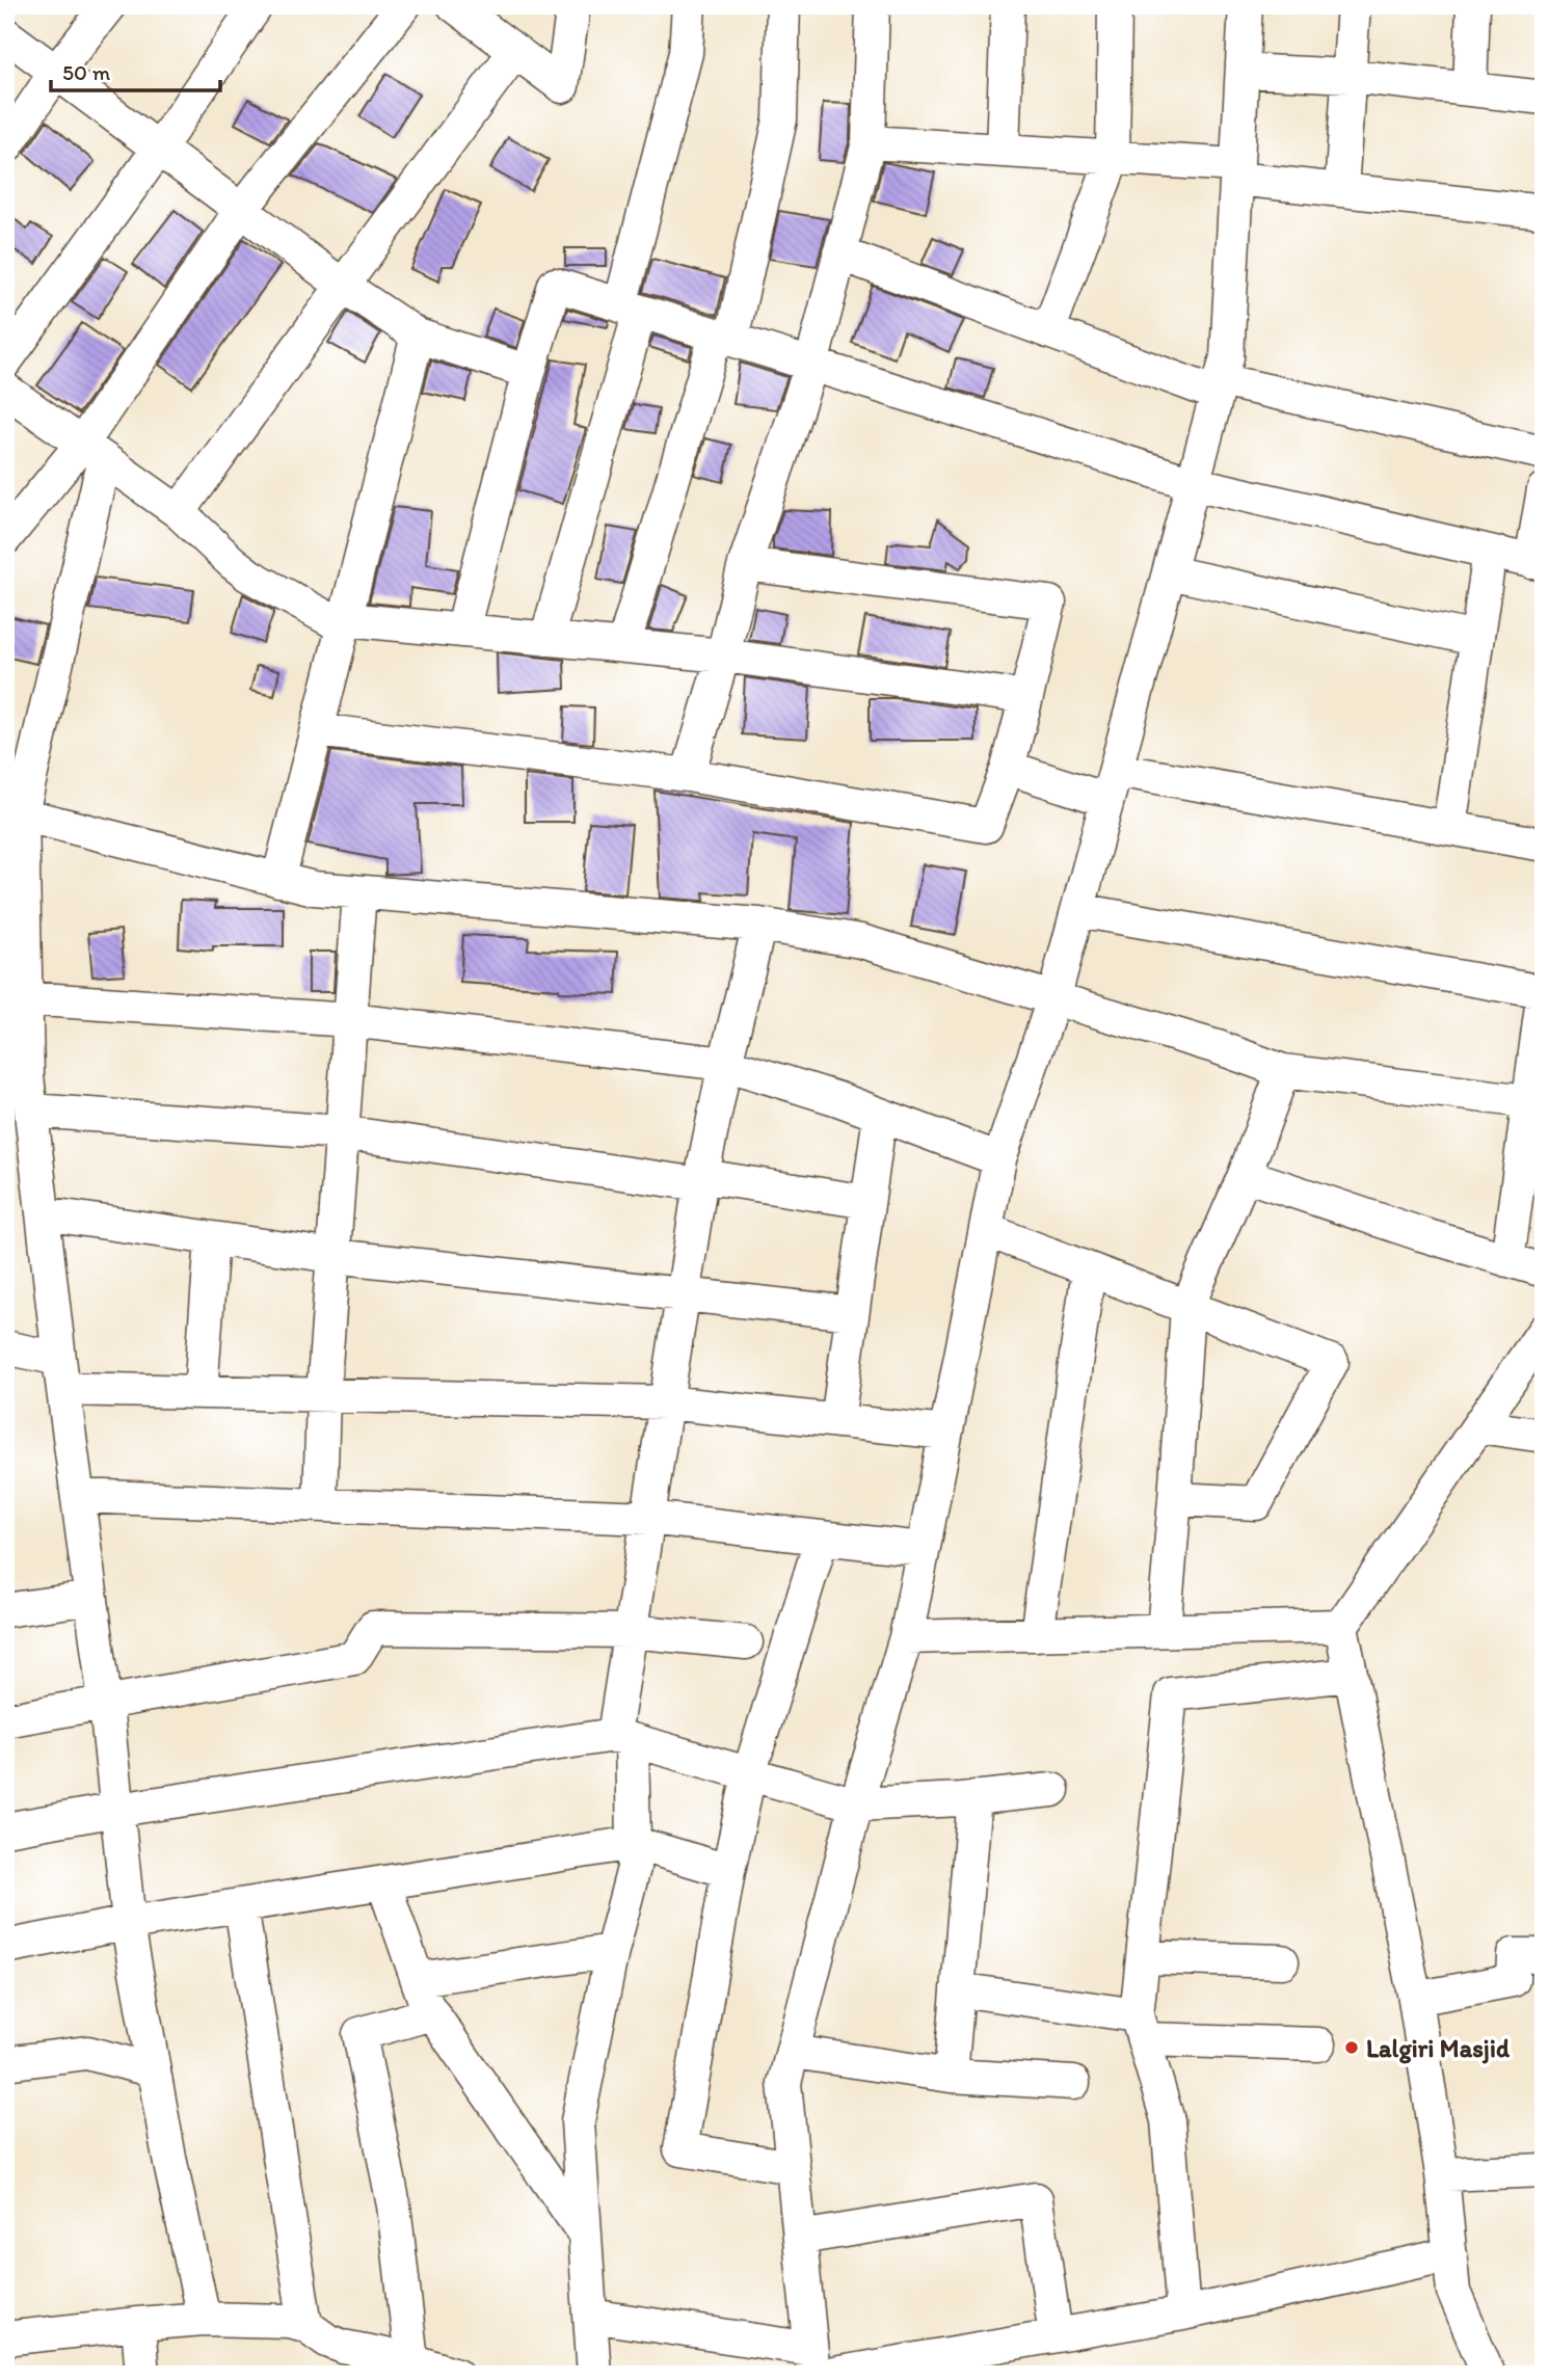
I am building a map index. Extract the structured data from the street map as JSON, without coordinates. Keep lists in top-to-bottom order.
{
  "places": ["Lalgiri Masjid"],
  "scale_bar": "50 m"
}
